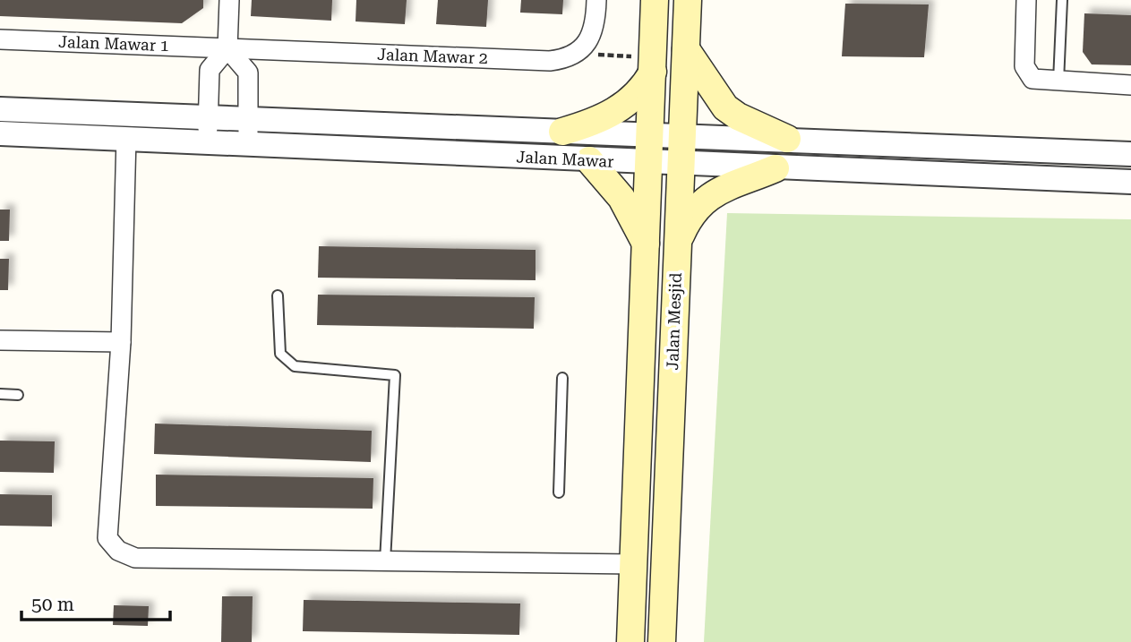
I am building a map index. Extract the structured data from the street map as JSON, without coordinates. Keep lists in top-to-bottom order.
{
  "streets": {
    "main road": ["Jalan Mesjid"],
    "street": ["Jalan Mawar 1", "Jalan Mawar 2", "Jalan Mawar"]
  },
  "crossings": [
    ["Jalan Mawar 1", "Jalan Mawar 2"],
    ["Jalan Mawar", "Jalan Mesjid"]
  ],
  "scale_bar": "50 m"
}
